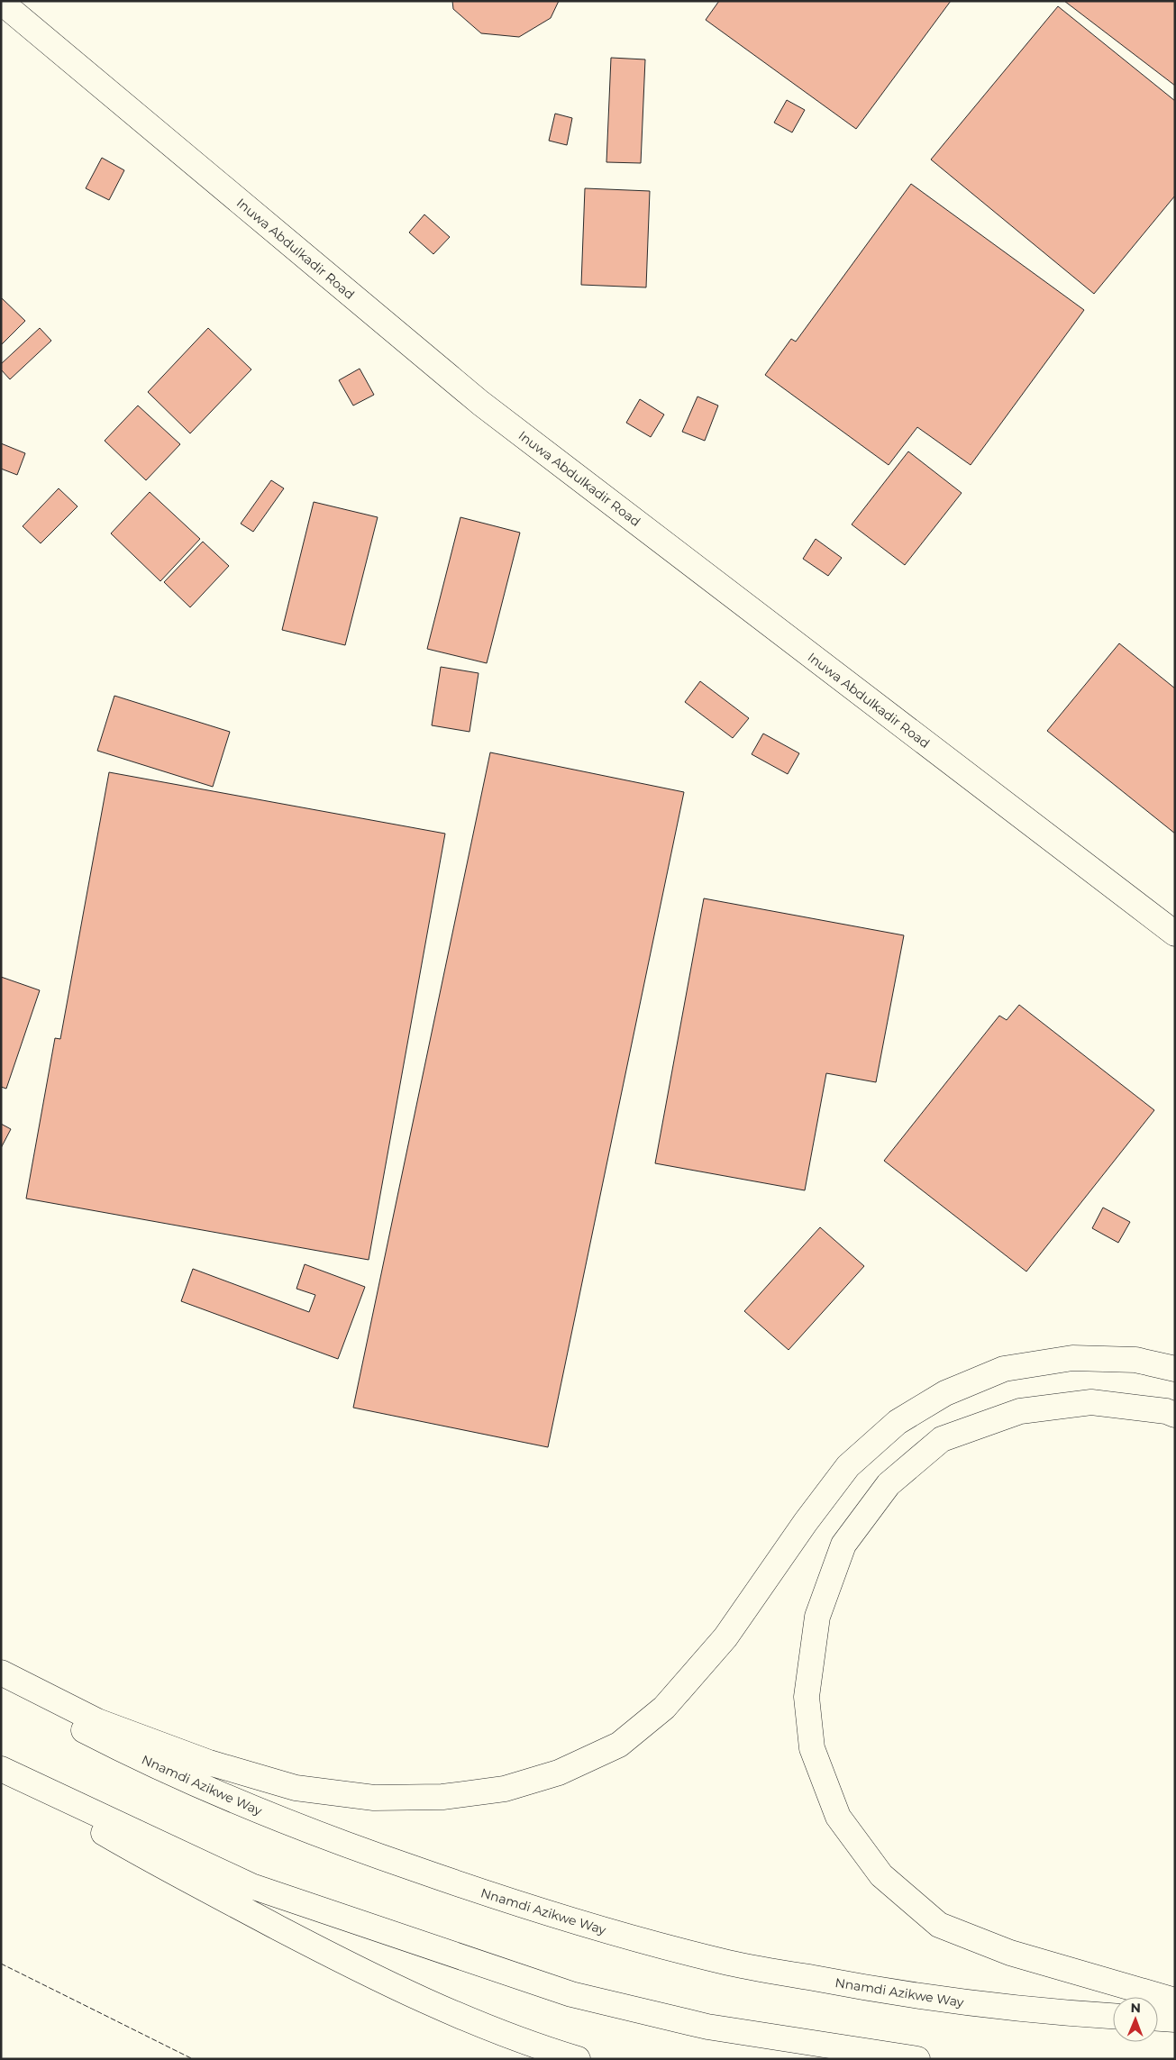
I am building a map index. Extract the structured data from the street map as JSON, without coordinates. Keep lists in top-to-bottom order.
{
  "streets": {
    "main road": ["Inuwa Abdulkadir Road", "Nnamdi Azikwe Way"]
  },
  "north": "top"
}
